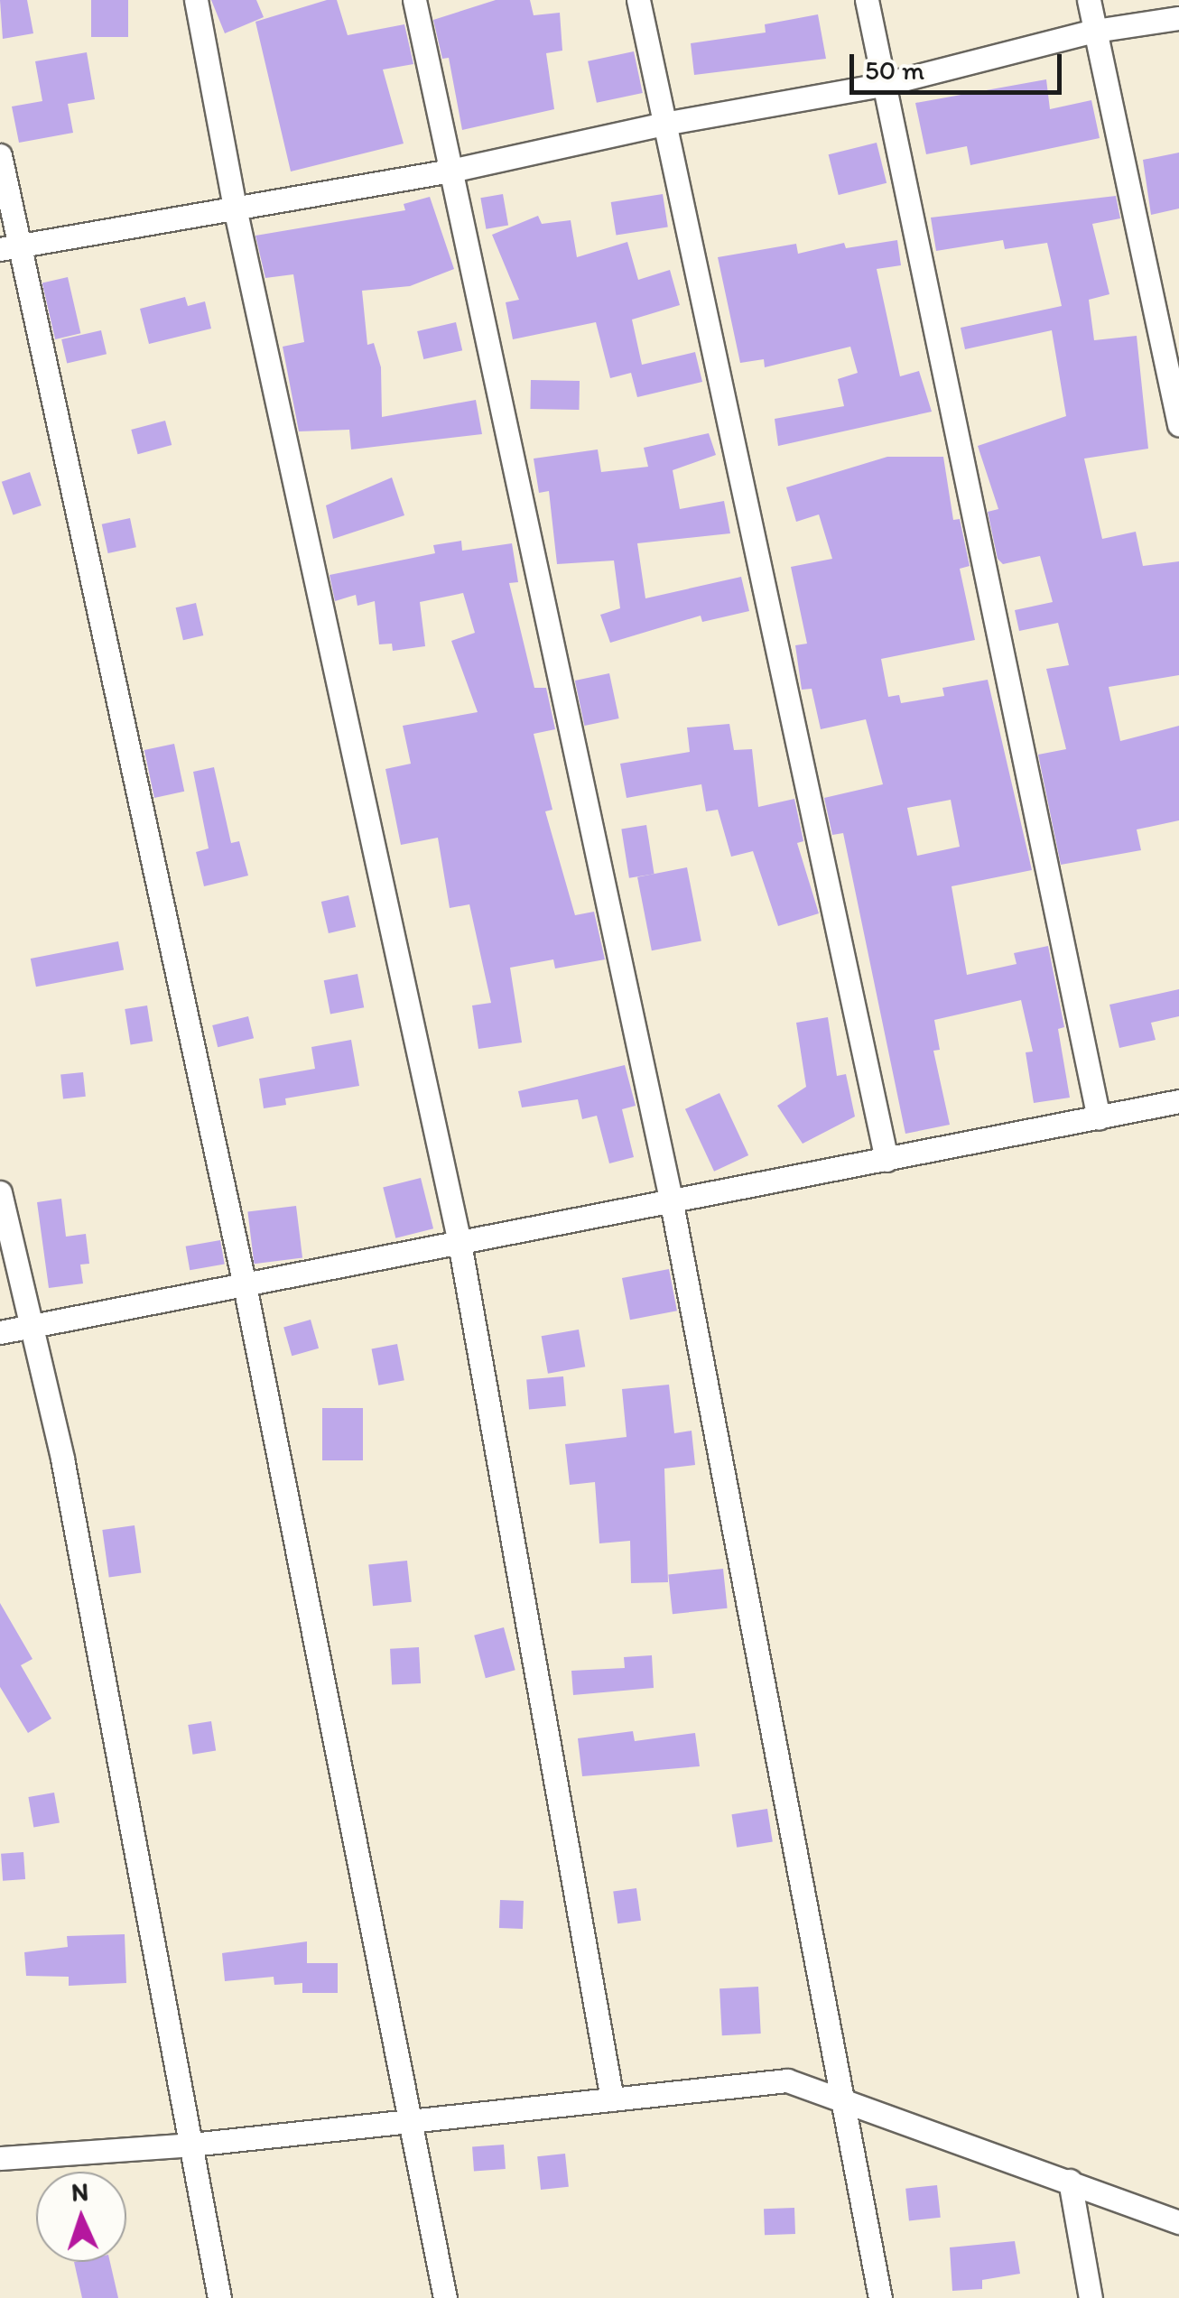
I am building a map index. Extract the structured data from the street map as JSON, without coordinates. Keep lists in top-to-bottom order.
{
  "scale_bar": "50 m",
  "north": "top"
}
